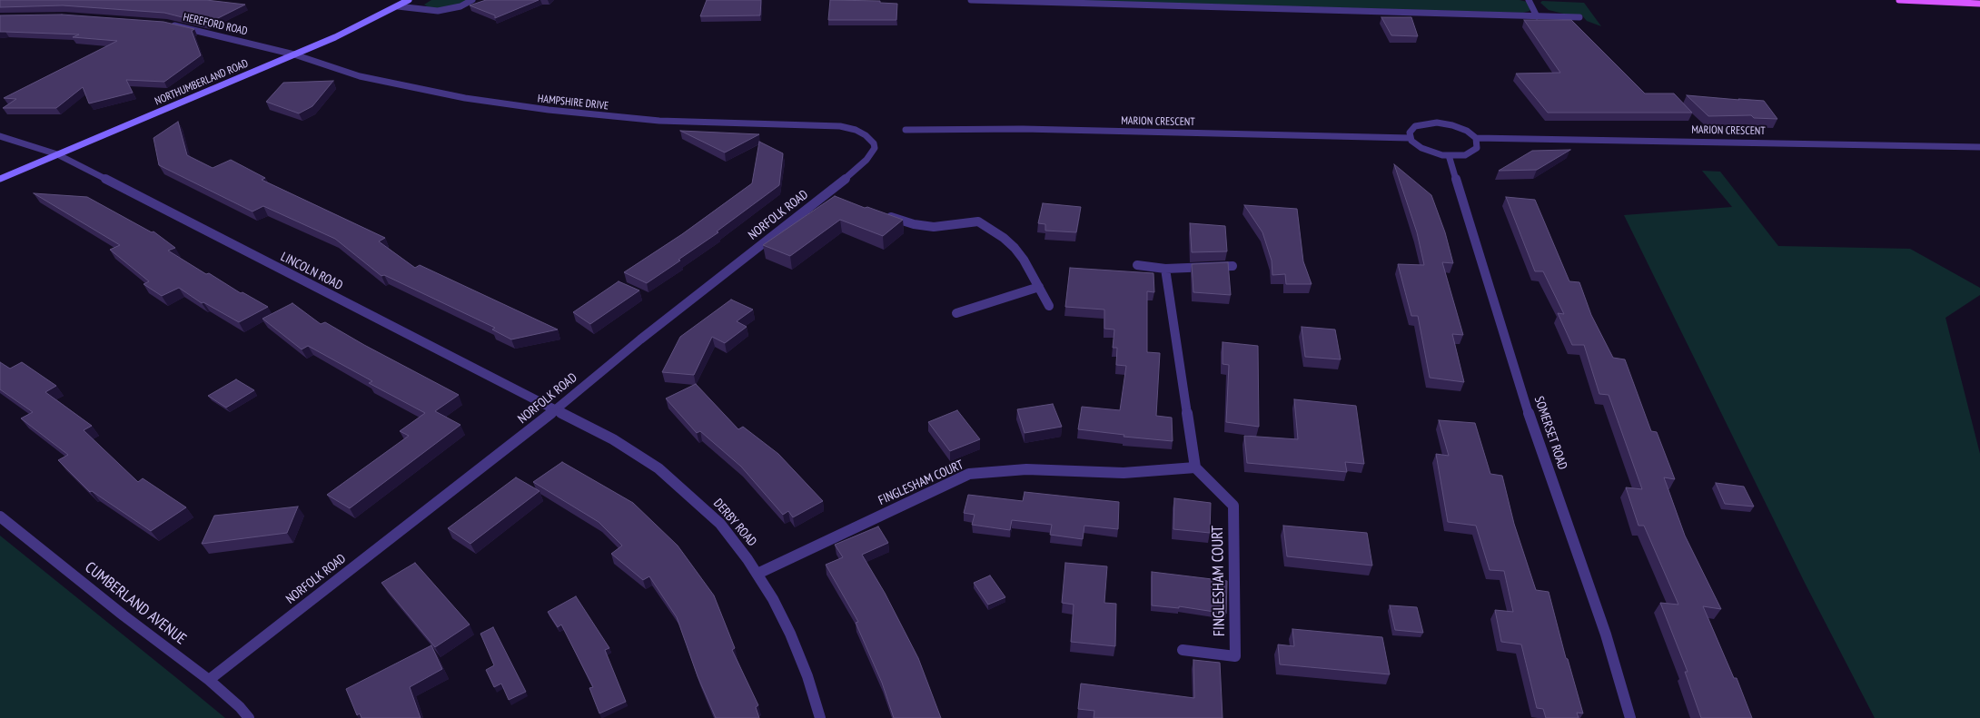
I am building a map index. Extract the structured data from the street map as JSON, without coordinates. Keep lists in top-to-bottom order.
{
  "streets": {
    "street": [
      "HEREFORD ROAD",
      "NORTHUMBERLAND ROAD",
      "HAMPSHIRE DRIVE",
      "MARION CRESCENT",
      "NORFOLK ROAD",
      "LINCOLN ROAD",
      "SOMERSET ROAD",
      "FINGLESHAM COURT",
      "DERBY ROAD",
      "CUMBERLAND AVENUE"
    ]
  },
  "crossings": [
    ["HEREFORD ROAD", "NORTHUMBERLAND ROAD"],
    ["HEREFORD ROAD", "HAMPSHIRE DRIVE"],
    ["NORTHUMBERLAND ROAD", "HAMPSHIRE DRIVE"],
    ["NORTHUMBERLAND ROAD", "LINCOLN ROAD"],
    ["HAMPSHIRE DRIVE", "NORFOLK ROAD"],
    ["NORFOLK ROAD", "LINCOLN ROAD"],
    ["NORFOLK ROAD", "DERBY ROAD"],
    ["NORFOLK ROAD", "CUMBERLAND AVENUE"],
    ["LINCOLN ROAD", "DERBY ROAD"],
    ["FINGLESHAM COURT", "DERBY ROAD"]
  ]
}
